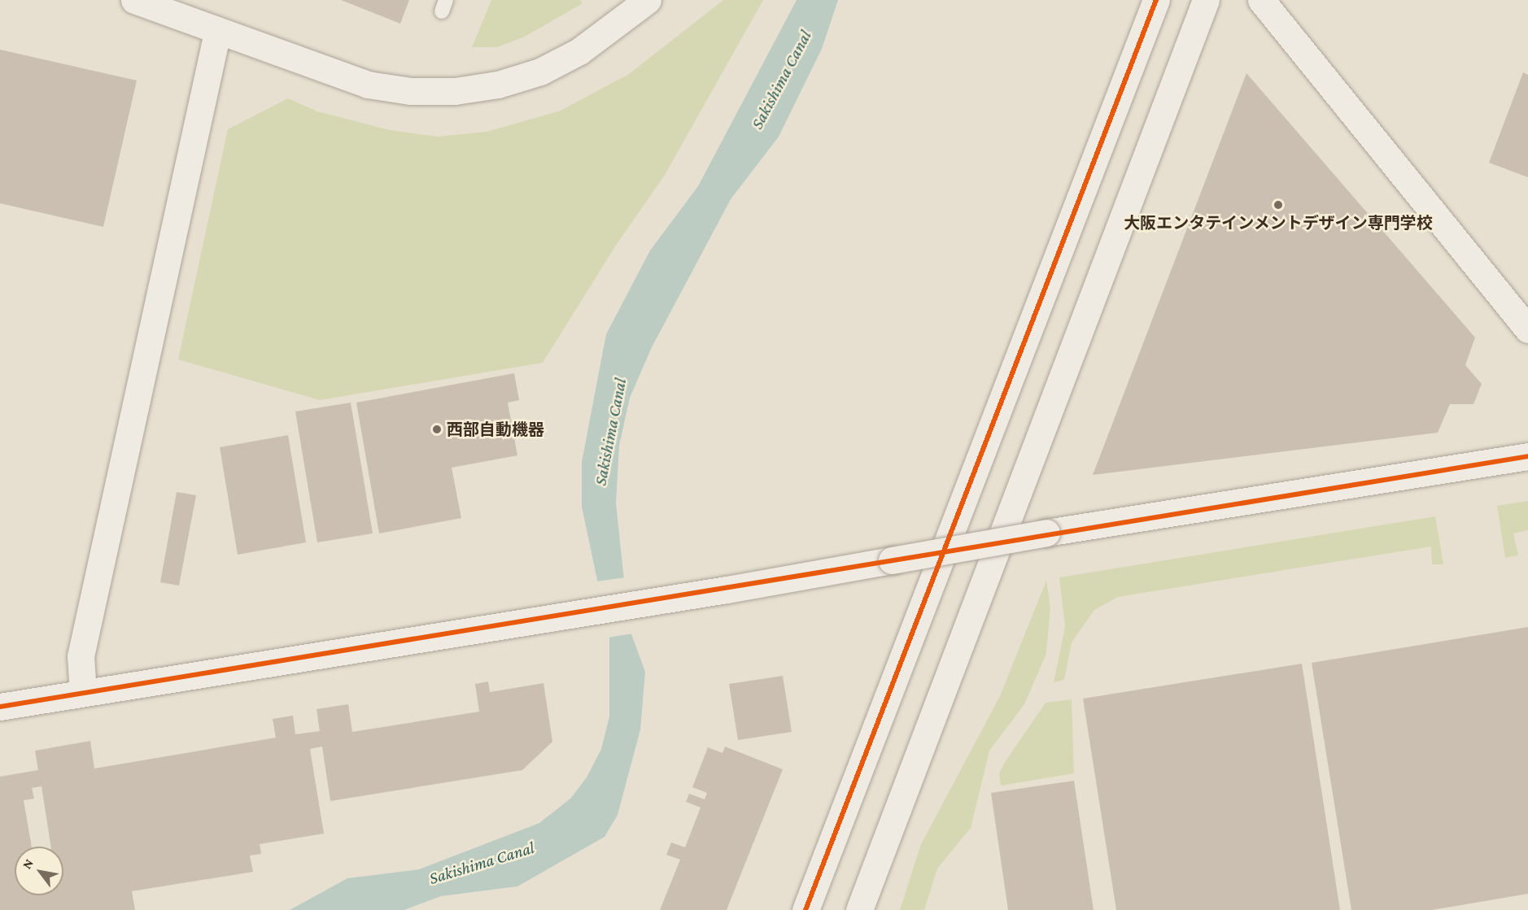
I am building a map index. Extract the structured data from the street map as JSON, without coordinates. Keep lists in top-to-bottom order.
{
  "water": ["Sakishima Canal"],
  "places": ["大阪エンタテインメントデザイン専門学校", "西部自動機器"],
  "north": "top left"
}
